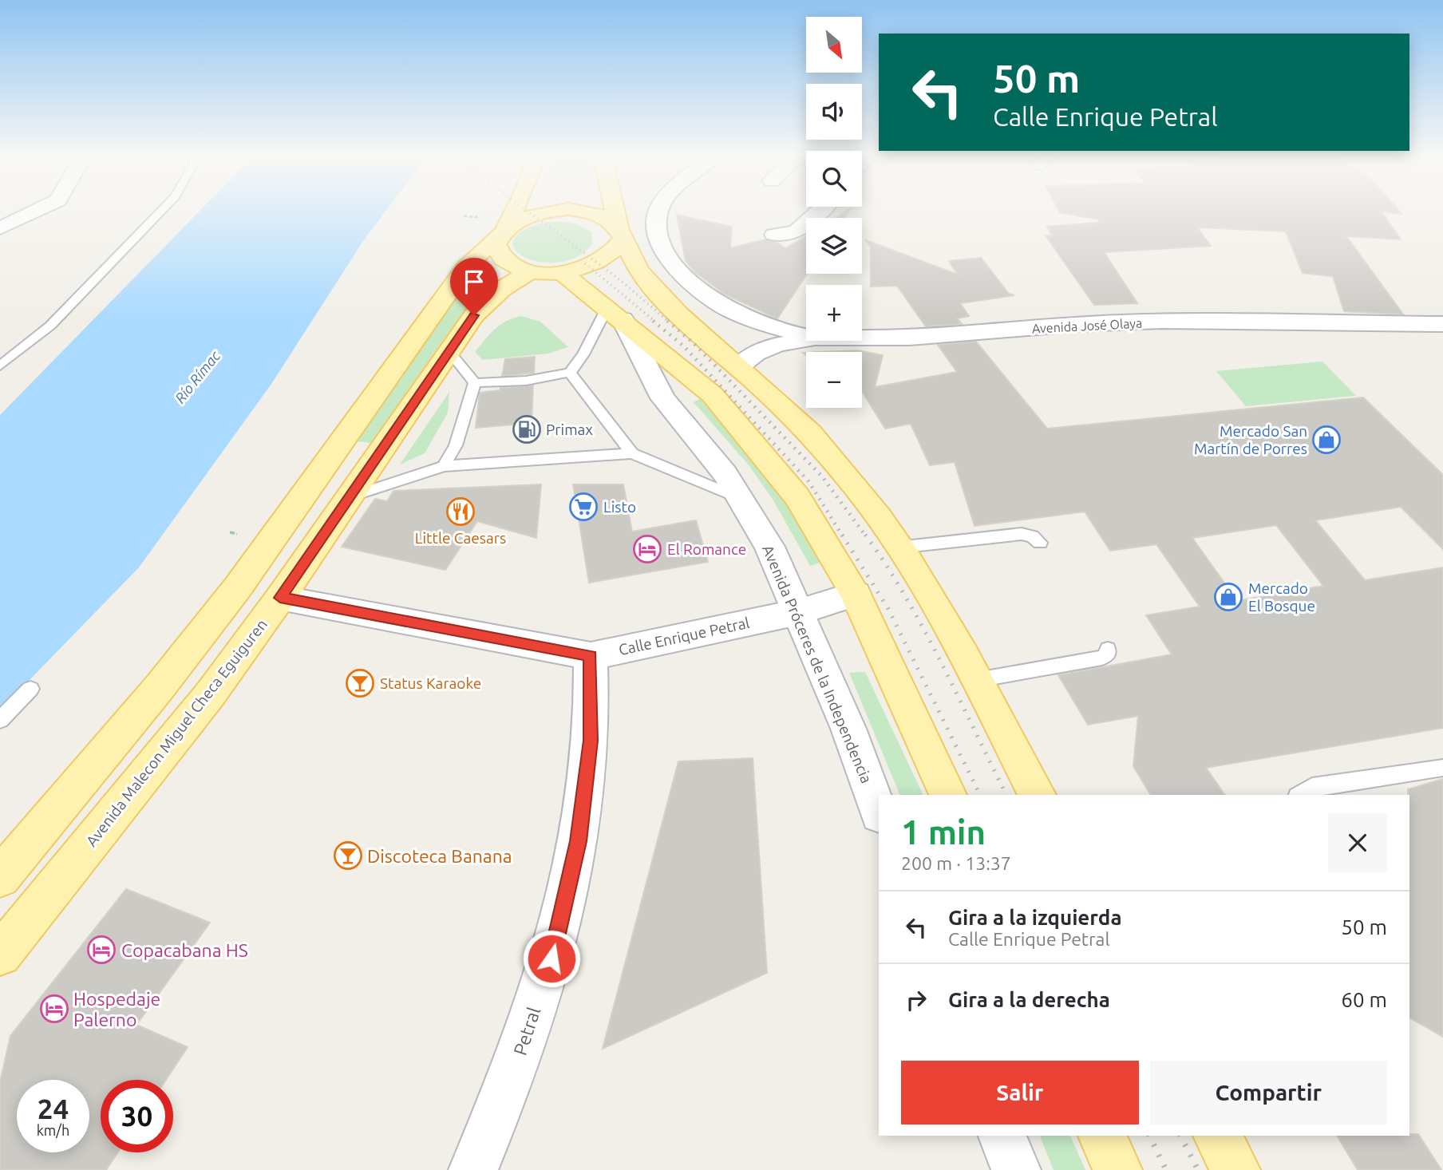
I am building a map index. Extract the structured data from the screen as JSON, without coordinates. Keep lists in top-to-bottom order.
{
  "streets": {
    "main road": ["Avenida Próceres de la Independencia", "Avenida Malecon Miguel Checa Eguiguren"],
    "street": ["Avenida José Olaya", "Calle Enrique Petral", "Petral"]
  },
  "crossings": [
    ["Calle Enrique Petral", "Avenida Próceres de la Independencia"],
    ["Calle Enrique Petral", "Avenida Malecon Miguel Checa Eguiguren"],
    ["Calle Enrique Petral", "Petral"]
  ],
  "water": ["Río Rímac"],
  "places": {
    "fuel station": ["Primax"],
    "shop": ["Mercado San Martín de Porres", "Mercado El Bosque"],
    "supermarket": ["Listo"],
    "restaurant": ["Little Caesars"],
    "hotel": ["El Romance", "Copacabana HS", "Hospedaje Palerno"],
    "bar": ["Status Karaoke", "Discoteca Banana"]
  },
  "north": "bottom right",
  "page": {
    "map_buttons": ["+", "−"],
    "turn": ["50 m", "Calle Enrique Petral"],
    "heading": ["1 min", "200 m · 13:37"],
    "list": [
      {
        "name": "Gira a la izquierda",
        "note": "Calle Enrique Petral",
        "value": "50 m"
      },
      {
        "name": "Gira a la derecha",
        "value": "60 m"
      }
    ],
    "buttons": ["Salir", "Compartir"],
    "speed": "24 km/h",
    "limit": "30"
  }
}
